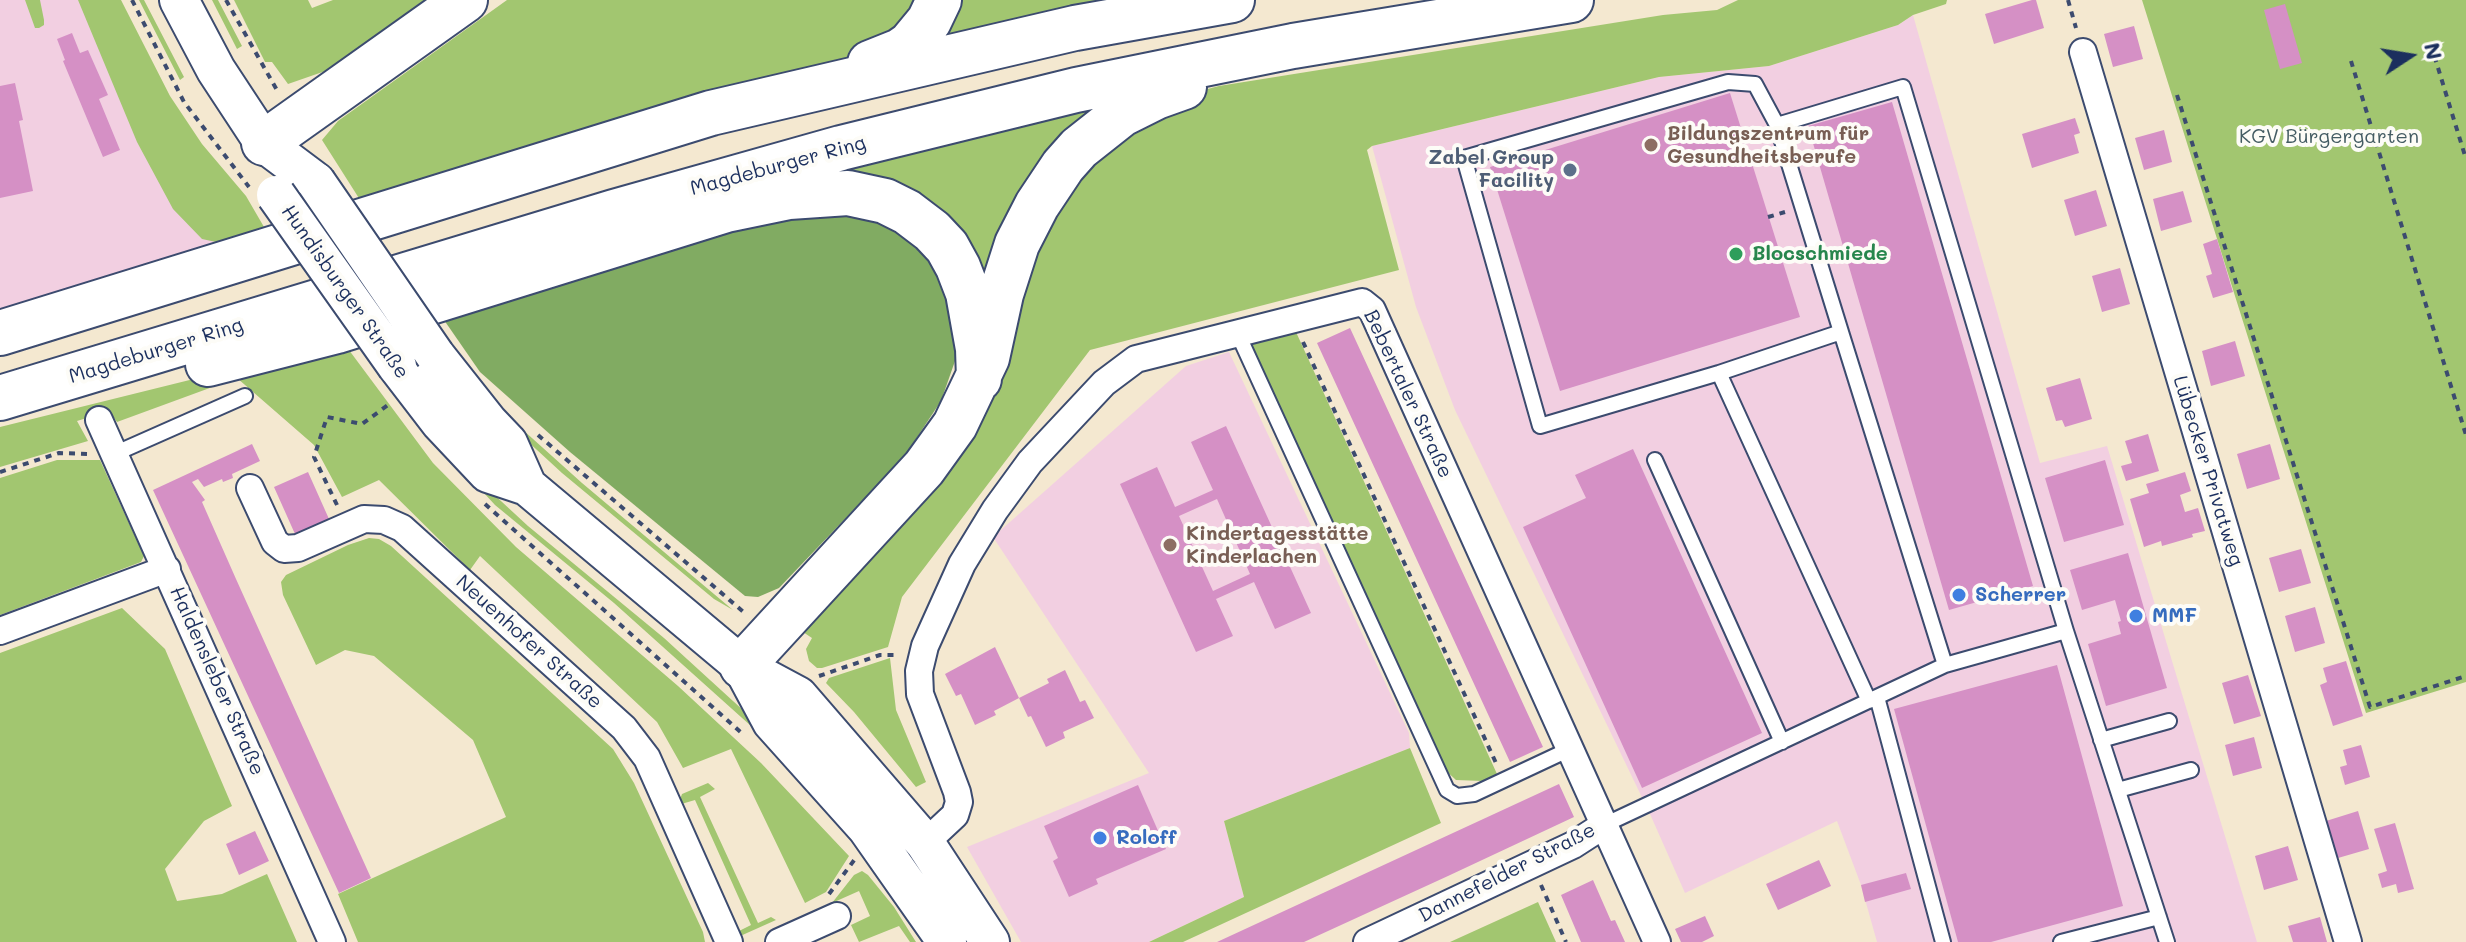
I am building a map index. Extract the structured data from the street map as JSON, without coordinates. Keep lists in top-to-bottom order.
{
  "streets": {
    "highway": ["Magdeburger Ring"],
    "main road": ["Hundisburger Straße"],
    "street": [
      "Bebertaler Straße",
      "Lübecker Privatweg",
      "Neuenhofer Straße",
      "Haldensleber Straße",
      "Dannefelder Straße"
    ]
  },
  "crossings": [
    ["Bebertaler Straße", "Dannefelder Straße"]
  ],
  "parks": ["KGV Bürgergarten"],
  "places": [
    "Bildungszentrum für Gesundheitsberufe",
    "Zabel Group Facility",
    "Blocschmiede",
    "Kindertagesstätte Kinderlachen",
    "Scherrer",
    "MMF",
    "Roloff"
  ],
  "north": "right"
}
